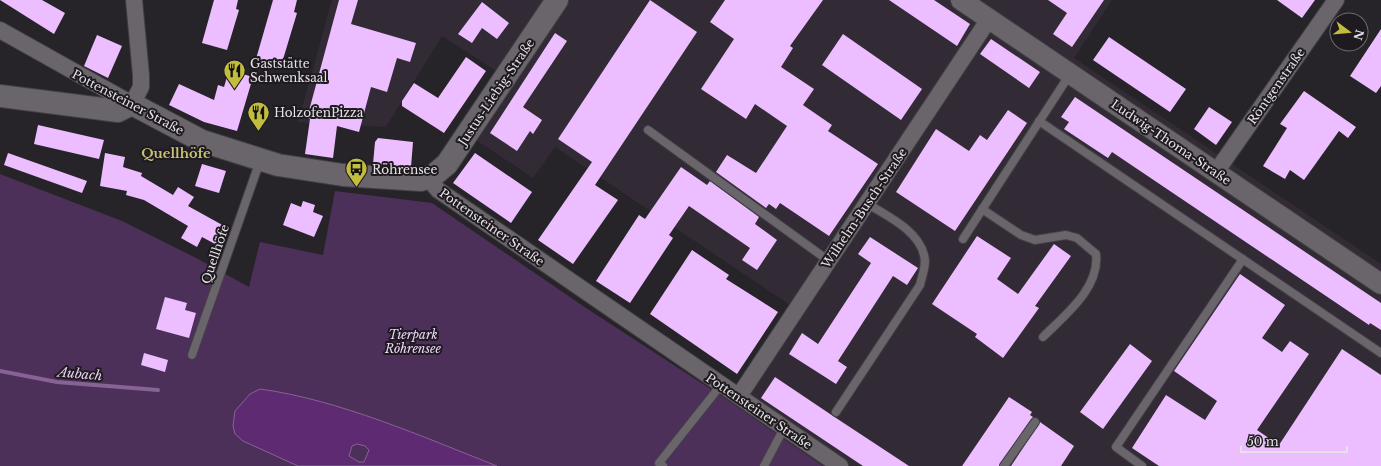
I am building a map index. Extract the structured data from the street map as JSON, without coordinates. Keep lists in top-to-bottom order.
{
  "streets": {
    "main road": ["Justus-Liebig-Straße", "Pottensteiner Straße"],
    "street": ["Röntgenstraße", "Ludwig-Thoma-Straße", "Wilhelm-Busch-Straße"],
    "lane": ["Quellhöfe"]
  },
  "crossings": [
    ["Röntgenstraße", "Ludwig-Thoma-Straße"],
    ["Justus-Liebig-Straße", "Pottensteiner Straße"],
    ["Pottensteiner Straße", "Wilhelm-Busch-Straße"],
    ["Pottensteiner Straße", "Quellhöfe"],
    ["Ludwig-Thoma-Straße", "Wilhelm-Busch-Straße"]
  ],
  "districts": ["Quellhöfe"],
  "water": ["Aubach"],
  "parks": ["Tierpark Röhrensee"],
  "places": {
    "restaurant": ["Gaststätte Schwenksaal", "HolzofenPizza"],
    "bus stop": ["Röhrensee"]
  },
  "scale_bar": "50 m",
  "north": "right"
}
